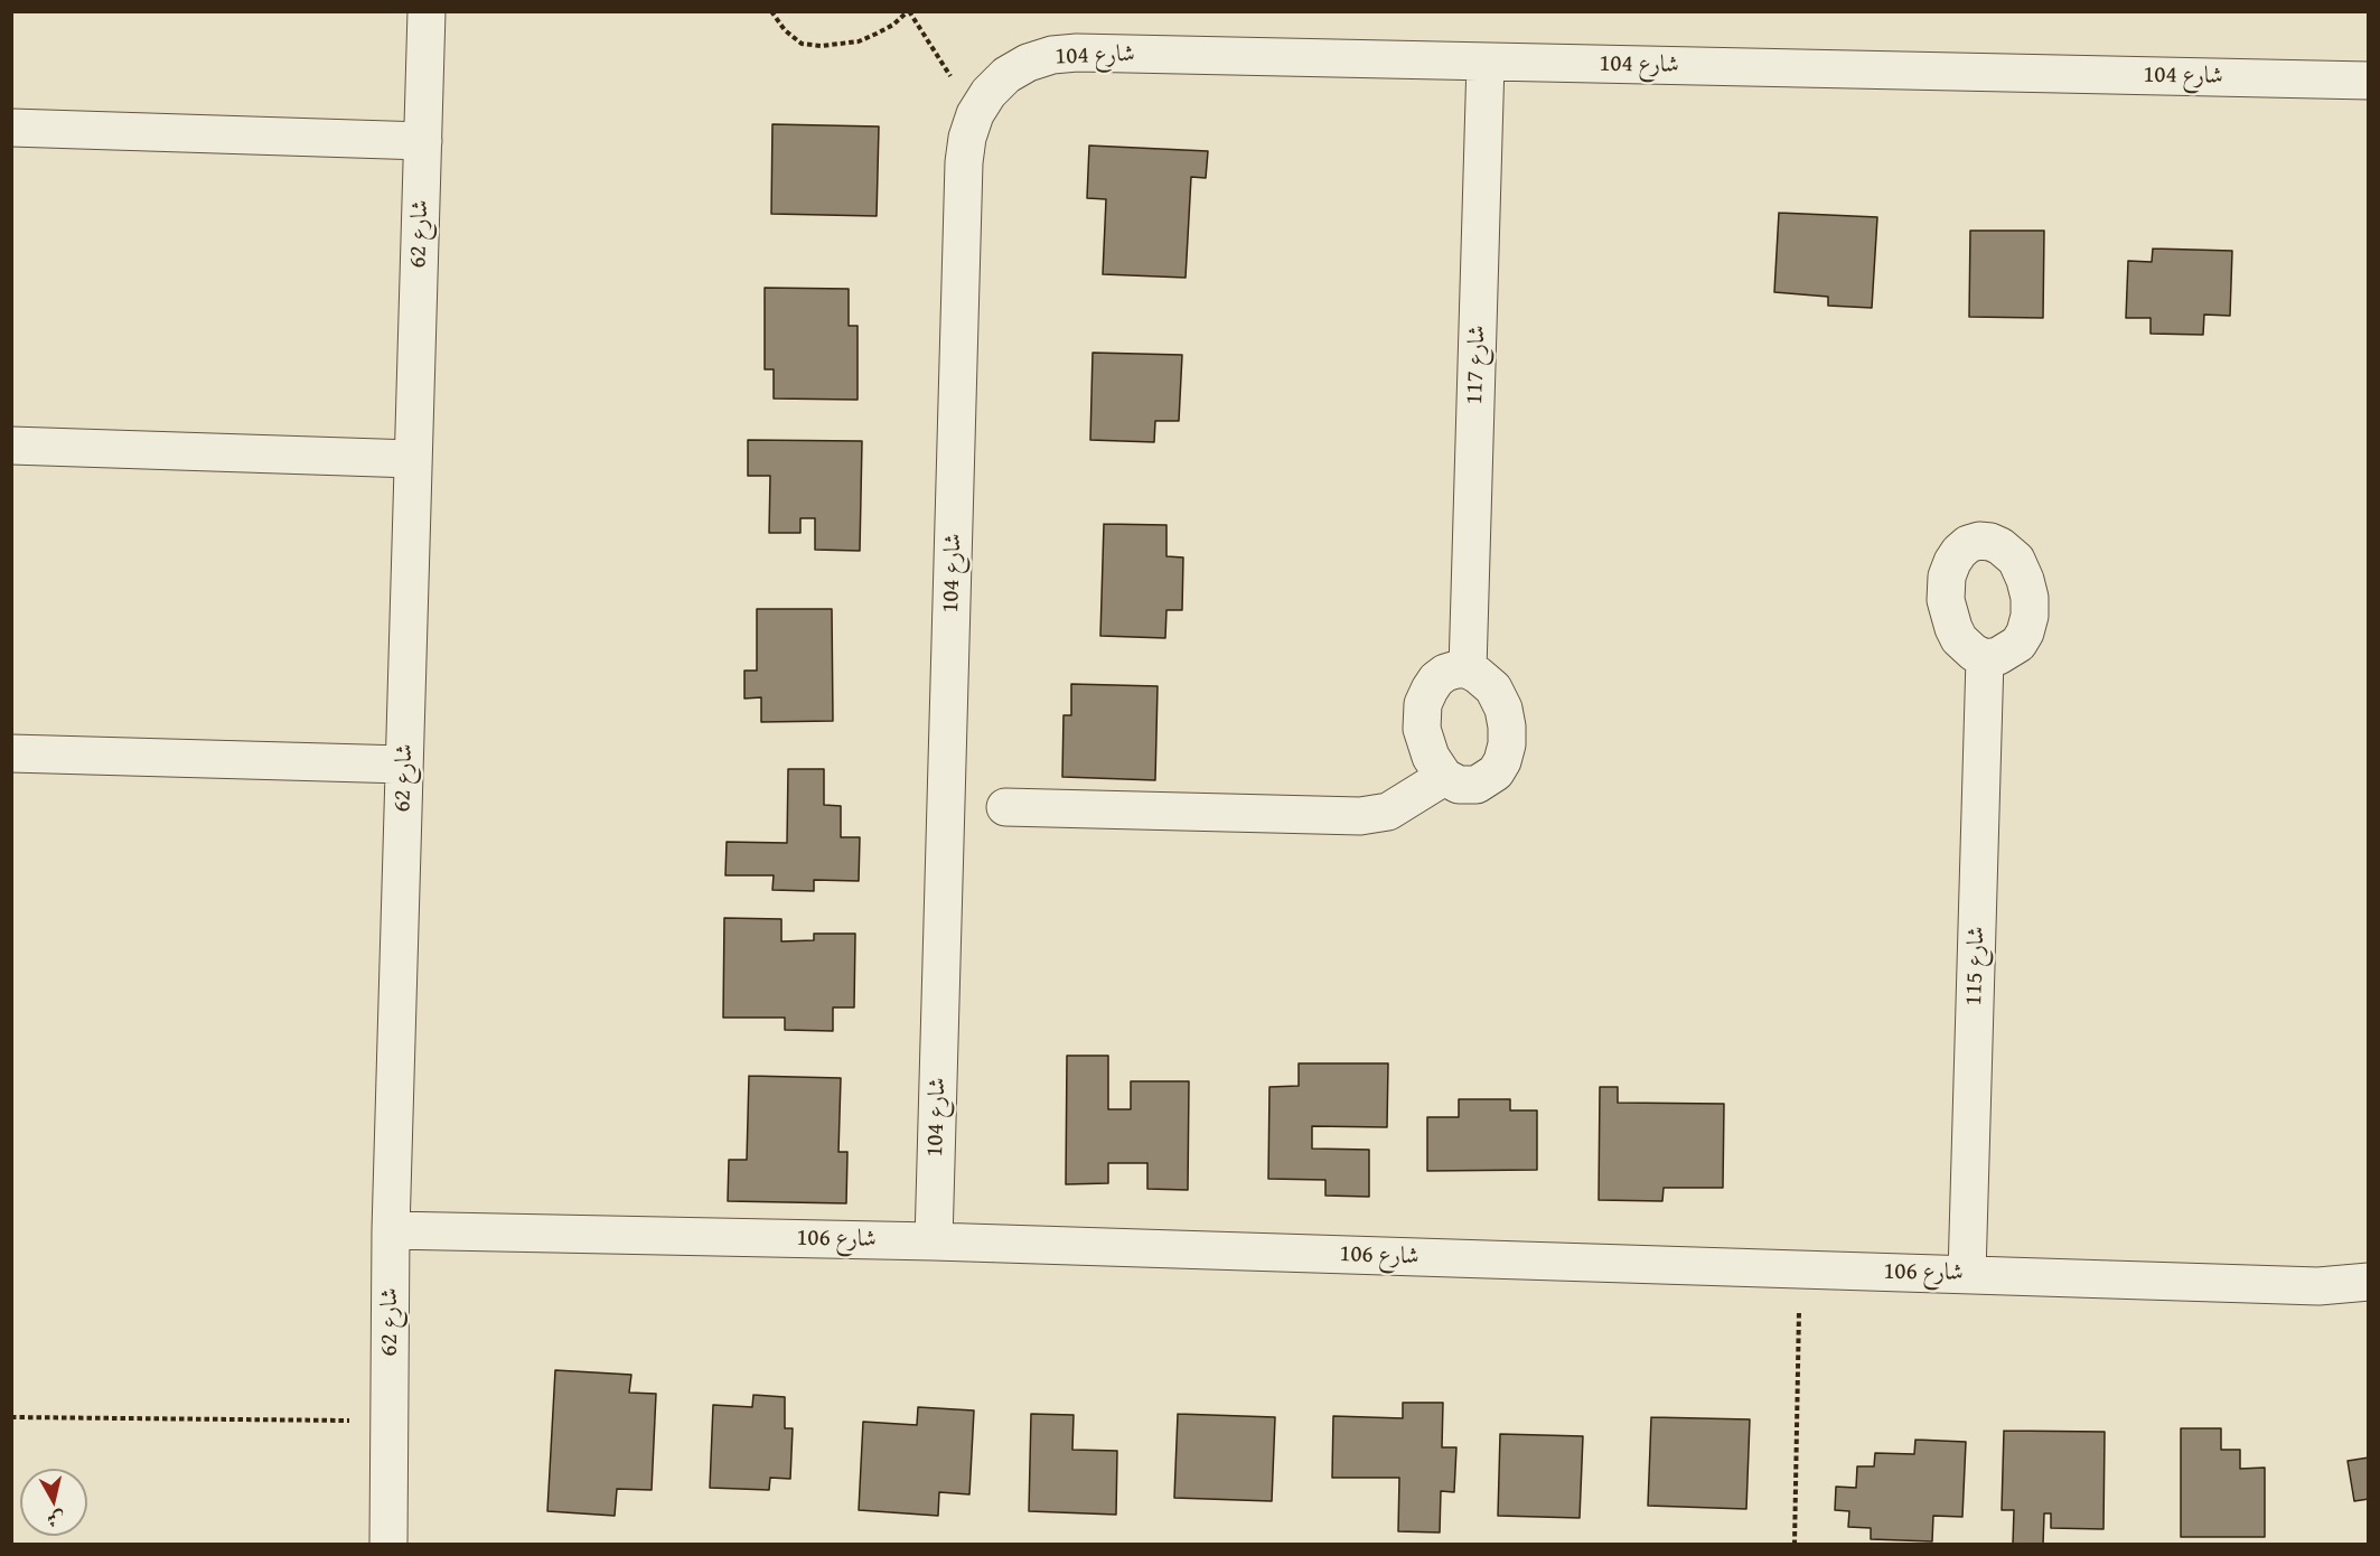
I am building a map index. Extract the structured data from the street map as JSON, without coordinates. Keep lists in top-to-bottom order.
{
  "streets": {
    "street": [
      "شارع 104",
      "شارع 62",
      "شارع 117",
      "شارع 115",
      "شارع 106"
    ]
  },
  "crossings": [
    ["شارع 104", "شارع 117"],
    ["شارع 104", "شارع 106"],
    ["شارع 62", "شارع 106"],
    ["شارع 115", "شارع 106"]
  ],
  "north": "bottom"
}
